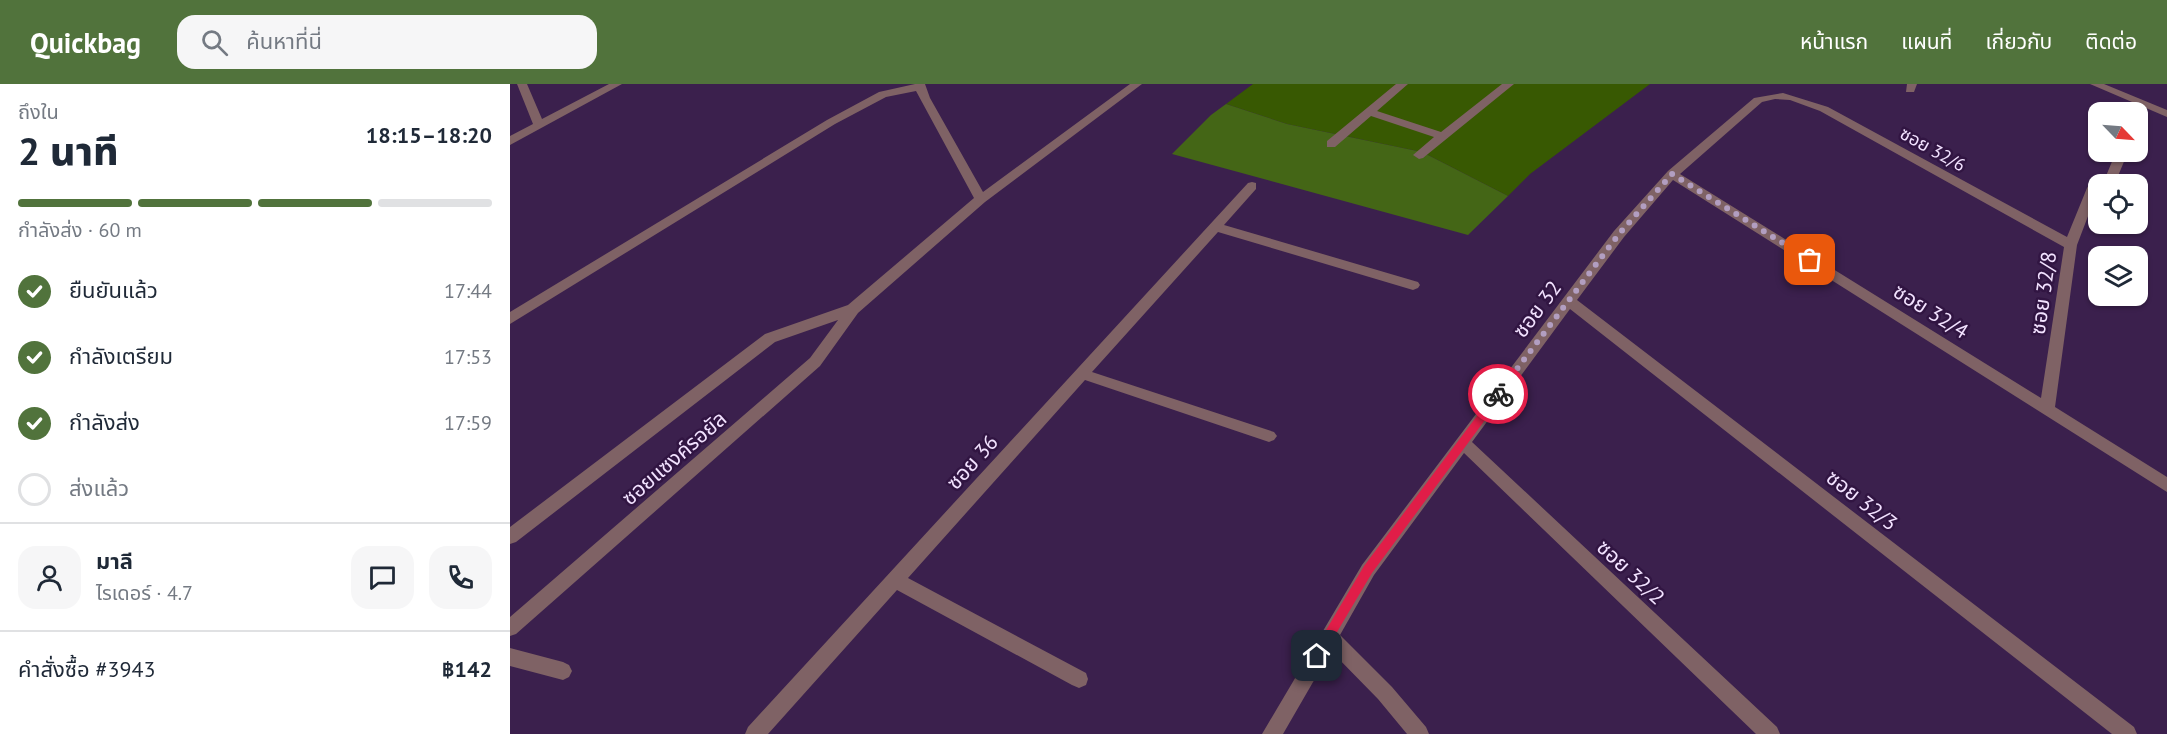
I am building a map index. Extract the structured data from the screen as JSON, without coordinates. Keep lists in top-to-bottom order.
{
  "streets": {
    "street": [
      "ซอย 32/6",
      "ซอย 32/8",
      "ซอย 32",
      "ซอย 32/4",
      "ซอยแซงค์รอยัล",
      "ซอย 36",
      "ซอย 32/3",
      "ซอย 32/2"
    ]
  },
  "crossings": [
    ["ซอย 32/6", "ซอย 32/8"],
    ["ซอย 32/6", "ซอย 32"],
    ["ซอย 32/8", "ซอย 32/4"],
    ["ซอย 32", "ซอย 32/4"],
    ["ซอย 32", "ซอย 32/3"],
    ["ซอย 32", "ซอย 32/2"]
  ],
  "north": "bottom right",
  "page": {
    "header": "Quickbag",
    "search": "ค้นหาที่นี่",
    "nav": [
      "หน้าแรก",
      "แผนที่",
      "เกี่ยวกับ",
      "ติดต่อ"
    ],
    "heading": ["2 นาที", "ถึงใน", "18:15–18:20"],
    "panel": [
      "มาลี",
      "ไรเดอร์ · 4.7",
      "คำสั่งซื้อ #3943",
      "฿142"
    ],
    "bar": "กำลังส่ง · 60 m",
    "list": [
      ["ยืนยันแล้ว", "17:44"],
      ["กำลังเตรียม", "17:53"],
      ["กำลังส่ง", "17:59"],
      "ส่งแล้ว"
    ]
  }
}
